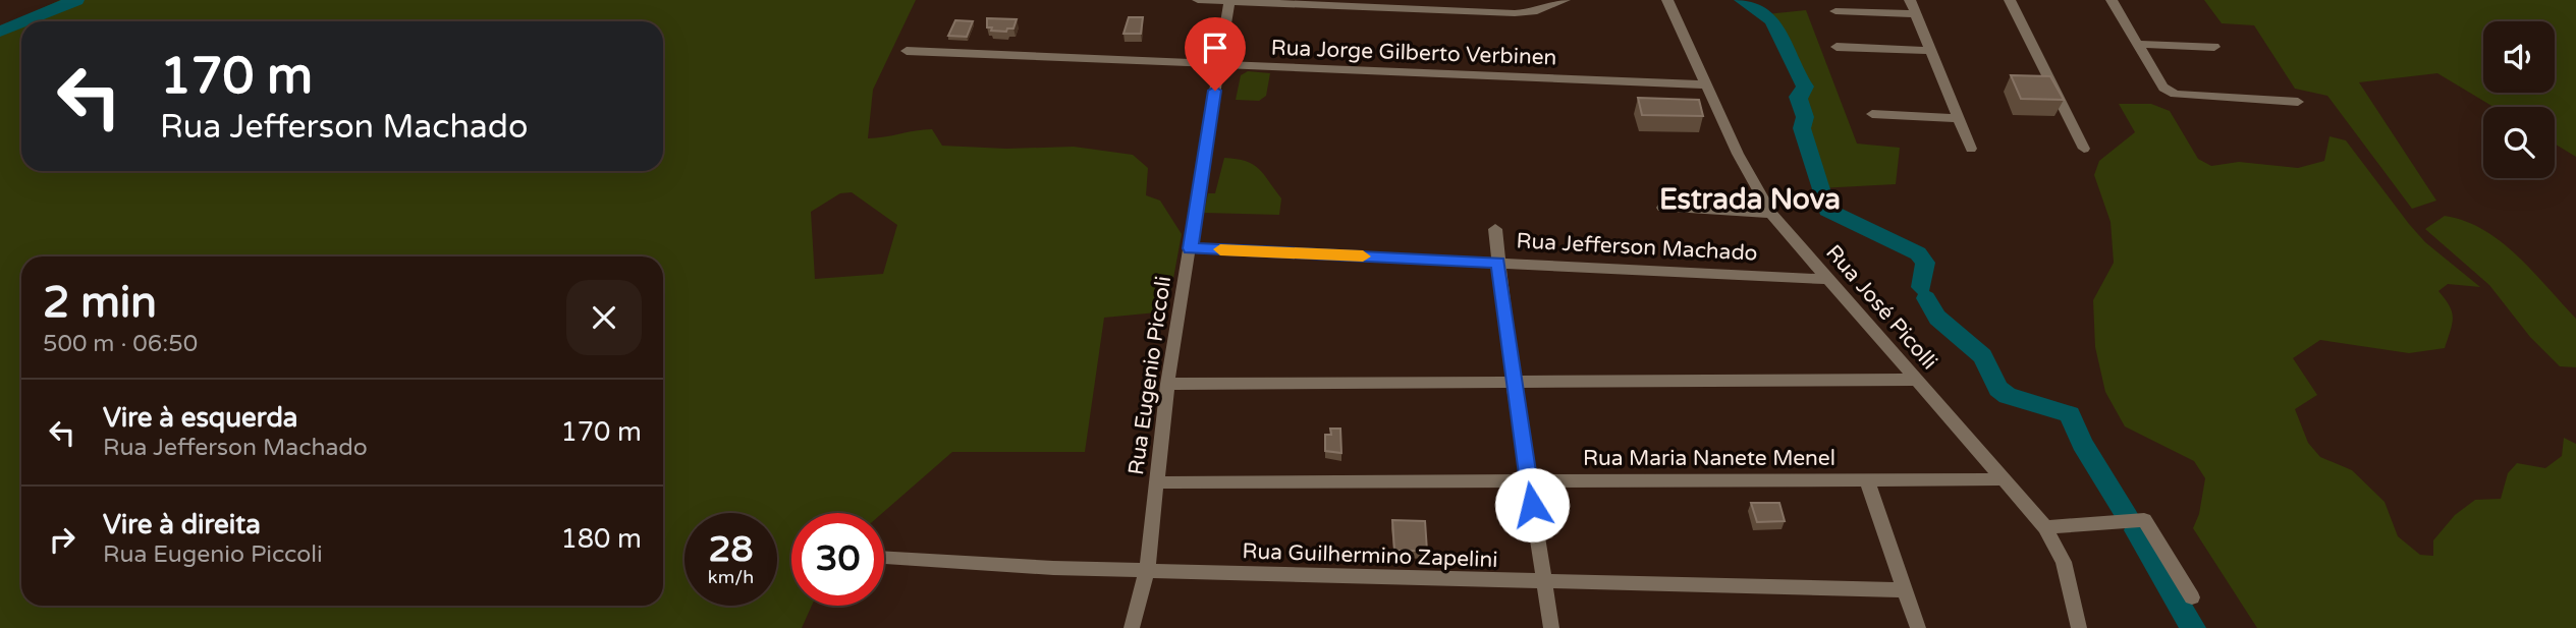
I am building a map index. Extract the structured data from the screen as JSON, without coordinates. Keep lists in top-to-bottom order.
{
  "streets": {
    "street": [
      "Rua Jorge Gilberto Verbinen",
      "Rua Jefferson Machado",
      "Rua José Picolli",
      "Rua Eugenio Piccoli",
      "Rua Maria Nanete Menel",
      "Rua Guilhermino Zapelini"
    ]
  },
  "crossings": [
    ["Rua Jorge Gilberto Verbinen", "Rua José Picolli"],
    ["Rua Jorge Gilberto Verbinen", "Rua Eugenio Piccoli"],
    ["Rua Jefferson Machado", "Rua José Picolli"],
    ["Rua Jefferson Machado", "Rua Eugenio Piccoli"],
    ["Rua José Picolli", "Rua Maria Nanete Menel"],
    ["Rua Eugenio Piccoli", "Rua Maria Nanete Menel"],
    ["Rua Eugenio Piccoli", "Rua Guilhermino Zapelini"]
  ],
  "districts": ["Estrada Nova"],
  "page": {
    "turn": ["170 m", "Rua Jefferson Machado"],
    "heading": ["2 min", "500 m · 06:50"],
    "list": [
      {
        "name": "Vire à esquerda",
        "note": "Rua Jefferson Machado",
        "value": "170 m"
      },
      {
        "name": "Vire à direita",
        "note": "Rua Eugenio Piccoli",
        "value": "180 m"
      }
    ],
    "speed": "28 km/h",
    "limit": "30"
  }
}
